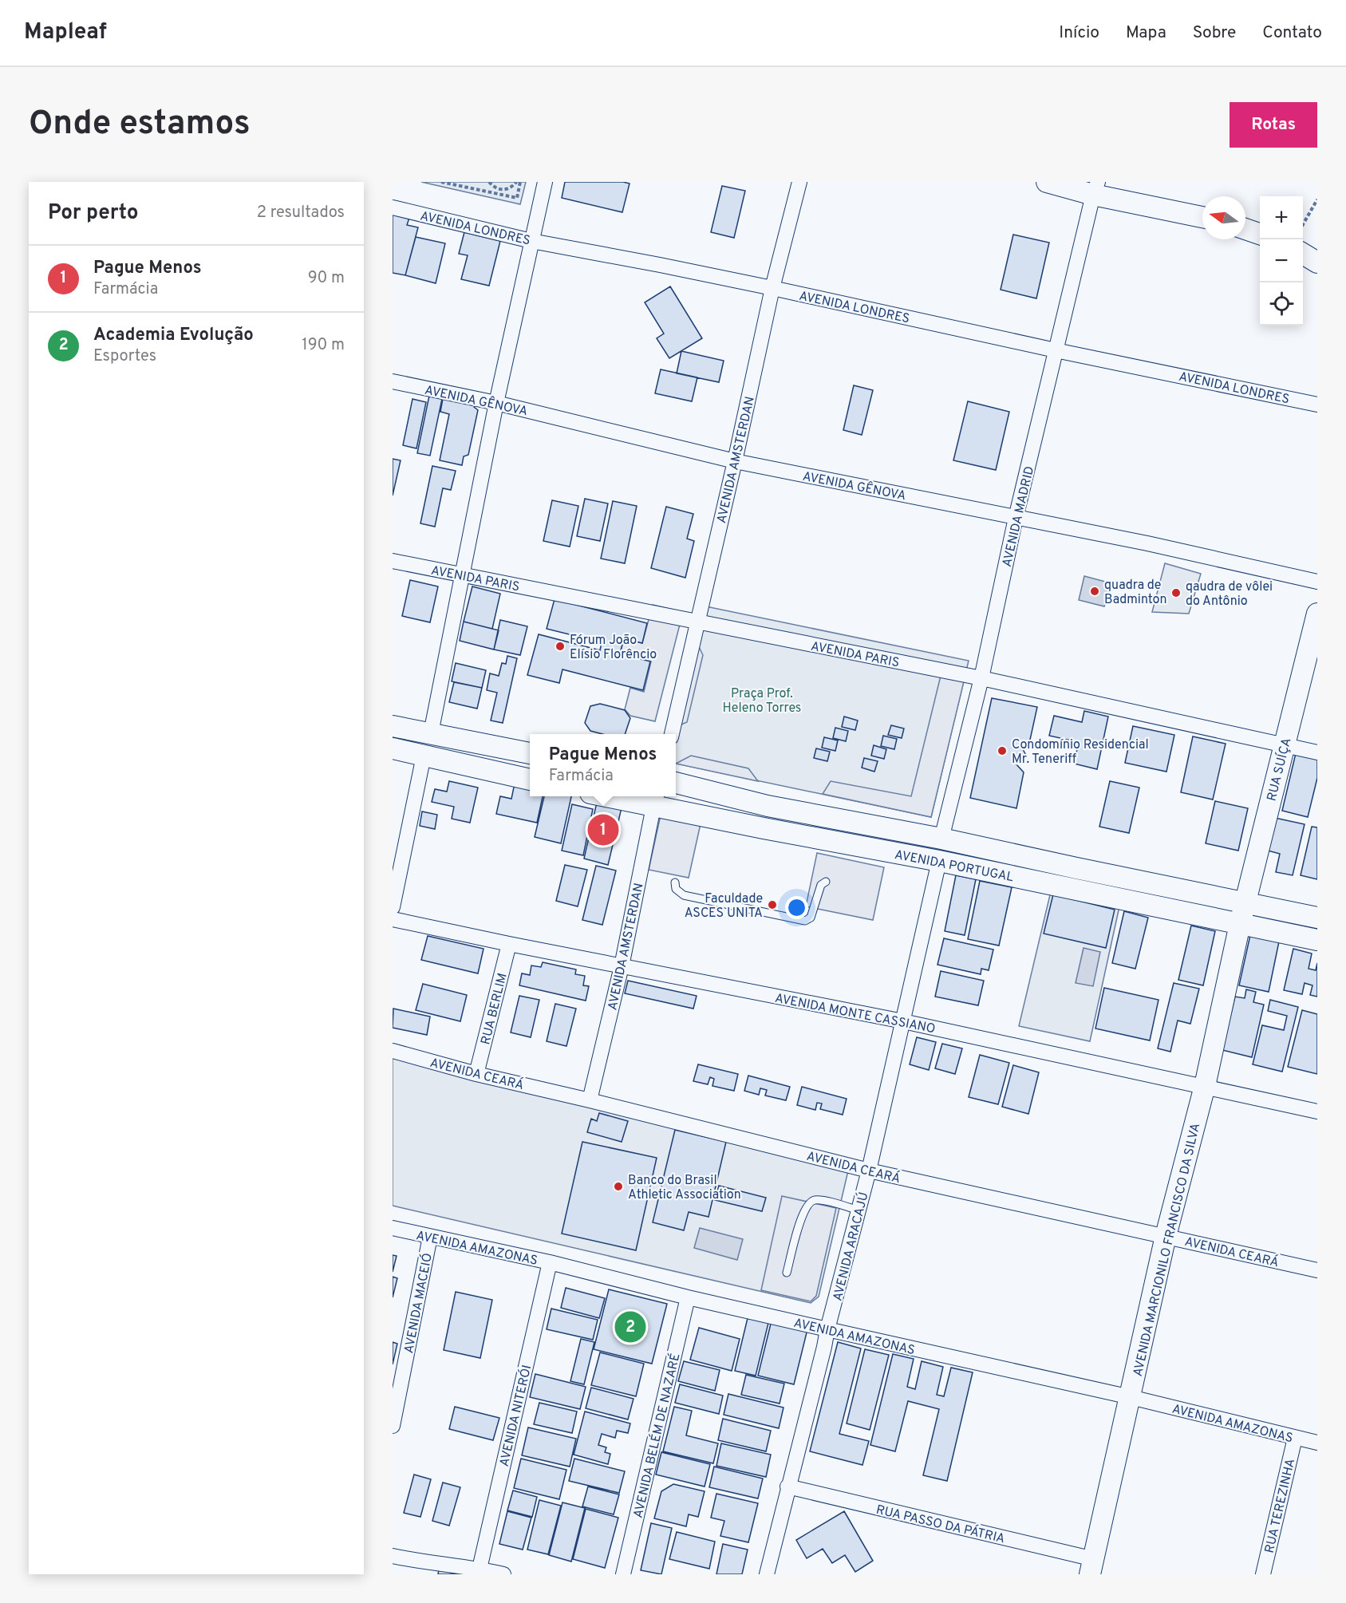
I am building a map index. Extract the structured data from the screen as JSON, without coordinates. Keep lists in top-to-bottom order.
{
  "streets": {
    "street": [
      "AVENIDA LONDRES",
      "AVENIDA GÊNOVA",
      "AVENIDA AMSTERDAN",
      "AVENIDA MADRID",
      "AVENIDA PARIS",
      "RUA SUÍÇA",
      "AVENIDA PORTUGAL",
      "RUA BERLIM",
      "AVENIDA MONTE CASSIANO",
      "AVENIDA CEARÁ",
      "AVENIDA ARACAJÚ",
      "AVENIDA AMAZONAS",
      "AVENIDA MARCIONILO FRANCISCO DA SILVA",
      "AVENIDA MACEIÓ",
      "AVENIDA NITERÓI",
      "AVENIDA BELÉM DE NAZARÉ",
      "RUA TEREZINHA",
      "RUA PASSO DA PÁTRIA"
    ]
  },
  "crossings": [
    ["AVENIDA LONDRES", "AVENIDA AMSTERDAN"],
    ["AVENIDA LONDRES", "AVENIDA MADRID"],
    ["AVENIDA GÊNOVA", "AVENIDA AMSTERDAN"],
    ["AVENIDA GÊNOVA", "AVENIDA MADRID"],
    ["AVENIDA AMSTERDAN", "AVENIDA PARIS"],
    ["AVENIDA AMSTERDAN", "AVENIDA PORTUGAL"],
    ["AVENIDA AMSTERDAN", "AVENIDA MONTE CASSIANO"],
    ["AVENIDA AMSTERDAN", "AVENIDA CEARÁ"],
    ["AVENIDA MADRID", "AVENIDA PARIS"],
    ["AVENIDA MADRID", "AVENIDA PORTUGAL"],
    ["AVENIDA PARIS", "RUA SUÍÇA"],
    ["RUA SUÍÇA", "AVENIDA PORTUGAL"],
    ["RUA SUÍÇA", "AVENIDA MARCIONILO FRANCISCO DA SILVA"],
    ["AVENIDA PORTUGAL", "AVENIDA ARACAJÚ"],
    ["AVENIDA PORTUGAL", "AVENIDA MARCIONILO FRANCISCO DA SILVA"],
    ["RUA BERLIM", "AVENIDA MONTE CASSIANO"],
    ["RUA BERLIM", "AVENIDA CEARÁ"],
    ["AVENIDA MONTE CASSIANO", "AVENIDA ARACAJÚ"],
    ["AVENIDA MONTE CASSIANO", "AVENIDA MARCIONILO FRANCISCO DA SILVA"],
    ["AVENIDA CEARÁ", "AVENIDA ARACAJÚ"],
    ["AVENIDA CEARÁ", "AVENIDA MARCIONILO FRANCISCO DA SILVA"],
    ["AVENIDA ARACAJÚ", "AVENIDA AMAZONAS"],
    ["AVENIDA ARACAJÚ", "RUA PASSO DA PÁTRIA"],
    ["AVENIDA AMAZONAS", "AVENIDA MARCIONILO FRANCISCO DA SILVA"],
    ["AVENIDA AMAZONAS", "AVENIDA MACEIÓ"],
    ["AVENIDA AMAZONAS", "AVENIDA NITERÓI"],
    ["AVENIDA AMAZONAS", "AVENIDA BELÉM DE NAZARÉ"],
    ["AVENIDA AMAZONAS", "RUA TEREZINHA"],
    ["AVENIDA MARCIONILO FRANCISCO DA SILVA", "RUA PASSO DA PÁTRIA"]
  ],
  "parks": ["Praça Prof. Heleno Torres"],
  "places": [
    "quadra de Badminton",
    "qaudra de vôlei do Antônio",
    "Fórum João Elísio Florêncio",
    "Condomínio Residencial Mr. Teneriff",
    "Faculdade ASCES UNITA",
    "Banco do Brasil Athletic Association"
  ],
  "north": "left",
  "page": {
    "header": "Mapleaf",
    "nav": [
      "Início",
      "Mapa",
      "Sobre",
      "Contato"
    ],
    "buttons": "Rotas",
    "title": "Onde estamos",
    "heading": ["Por perto", "2 resultados"],
    "map_buttons": ["+", "−"],
    "list": [
      {
        "mark": "1",
        "name": "Pague Menos",
        "note": "Farmácia",
        "value": "90 m"
      },
      {
        "mark": "2",
        "name": "Academia Evolução",
        "note": "Esportes",
        "value": "190 m"
      }
    ],
    "popup": ["Pague Menos", "Farmácia"],
    "pins": ["1", "2"]
  }
}
